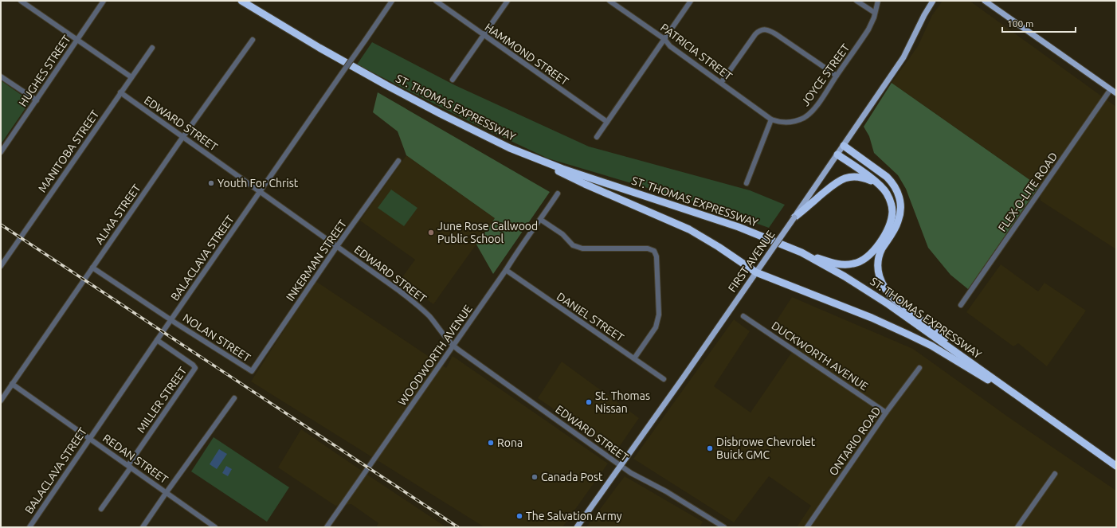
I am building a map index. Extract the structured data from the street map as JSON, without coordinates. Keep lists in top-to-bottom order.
{
  "streets": {
    "highway": ["ST. THOMAS EXPRESSWAY"],
    "main road": ["FIRST AVENUE"],
    "street": [
      "PATRICIA STREET",
      "HAMMOND STREET",
      "HUGHES STREET",
      "JOYCE STREET",
      "EDWARD STREET",
      "MANITOBA STREET",
      "FLEX-O-LITE ROAD",
      "ALMA STREET",
      "BALACLAVA STREET",
      "INKERMAN STREET",
      "DANIEL STREET",
      "NOLAN STREET",
      "WOODWORTH AVENUE",
      "DUCKWORTH AVENUE",
      "MILLER STREET",
      "ONTARIO ROAD",
      "REDAN STREET"
    ]
  },
  "crossings": [
    ["PATRICIA STREET", "JOYCE STREET"],
    ["EDWARD STREET", "MANITOBA STREET"],
    ["EDWARD STREET", "ALMA STREET"],
    ["EDWARD STREET", "BALACLAVA STREET"],
    ["EDWARD STREET", "INKERMAN STREET"],
    ["EDWARD STREET", "FIRST AVENUE"],
    ["EDWARD STREET", "WOODWORTH AVENUE"],
    ["ALMA STREET", "NOLAN STREET"],
    ["ALMA STREET", "REDAN STREET"],
    ["BALACLAVA STREET", "NOLAN STREET"],
    ["BALACLAVA STREET", "MILLER STREET"],
    ["BALACLAVA STREET", "REDAN STREET"],
    ["INKERMAN STREET", "NOLAN STREET"],
    ["DANIEL STREET", "WOODWORTH AVENUE"],
    ["DUCKWORTH AVENUE", "ONTARIO ROAD"],
    ["MILLER STREET", "REDAN STREET"]
  ],
  "places": [
    "Youth For Christ",
    "June Rose Callwood Public School",
    "St. Thomas Nissan",
    "Rona",
    "Disbrowe Chevrolet Buick GMC",
    "Canada Post",
    "The Salvation Army"
  ],
  "scale_bar": "100 m"
}
